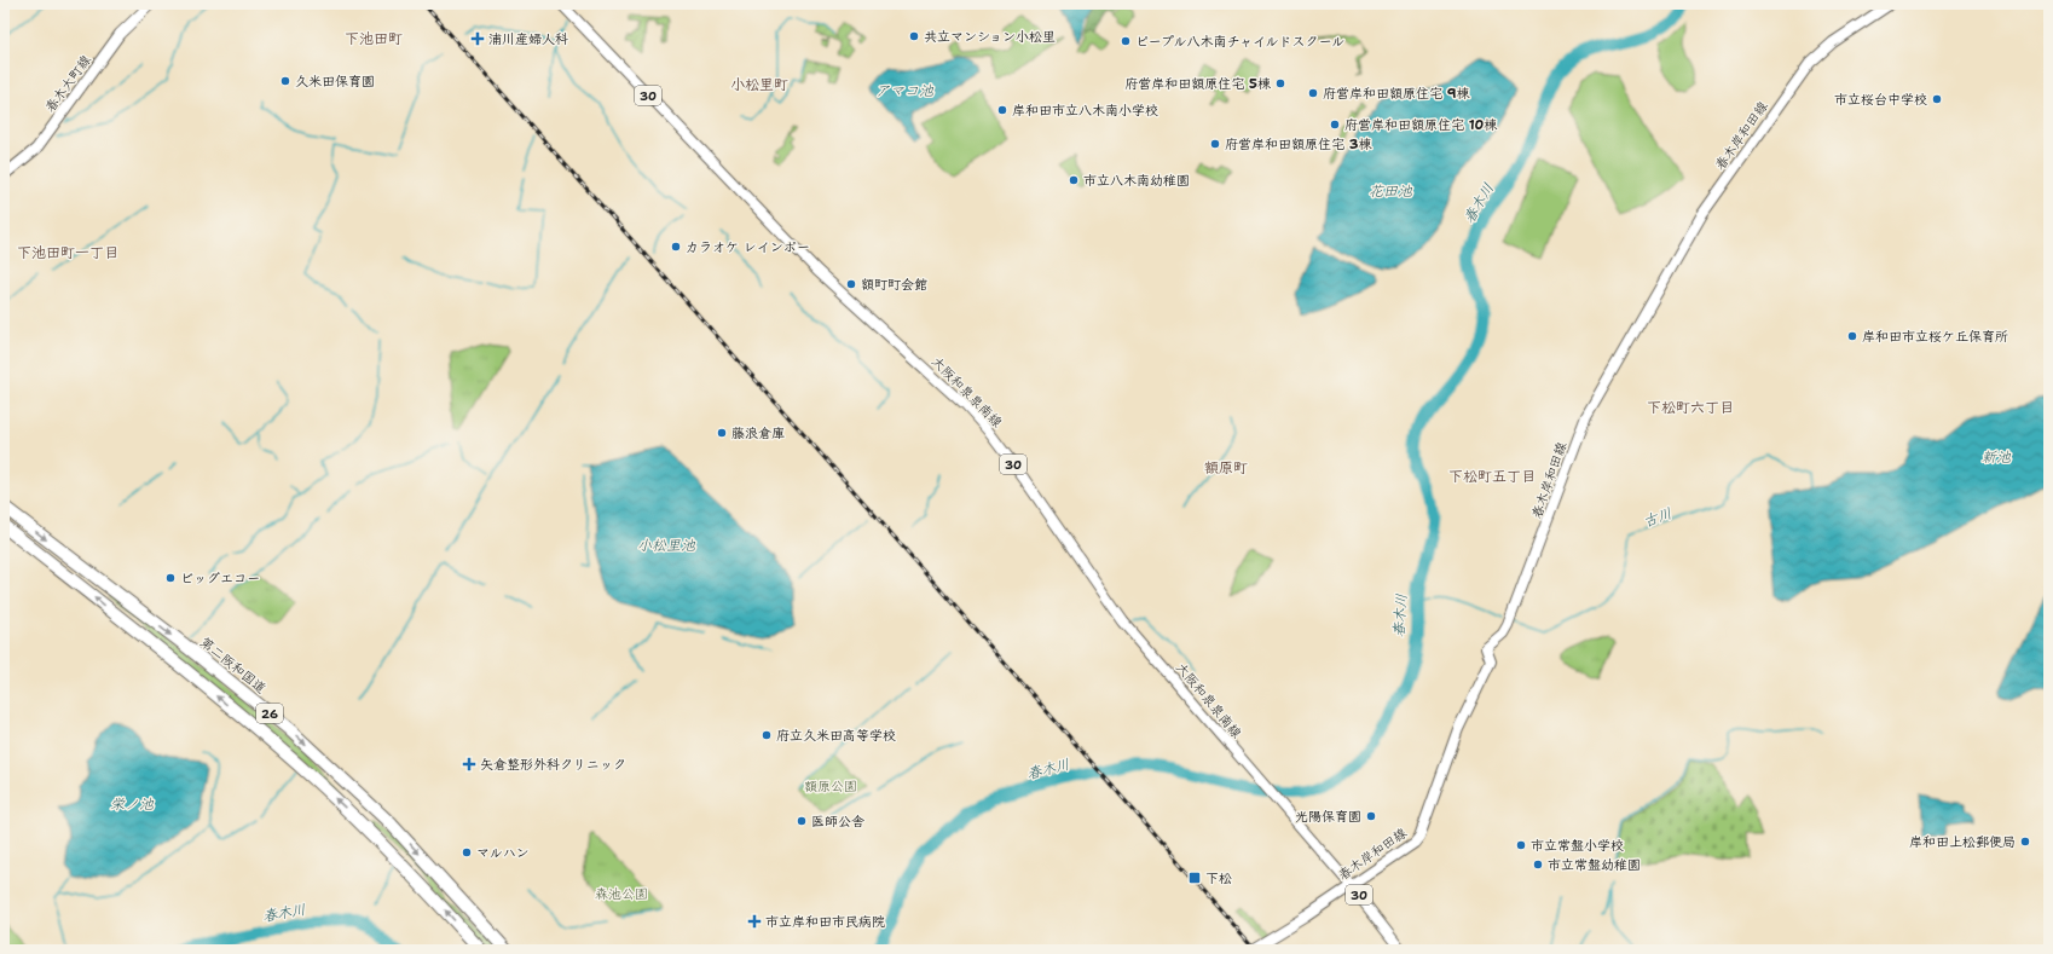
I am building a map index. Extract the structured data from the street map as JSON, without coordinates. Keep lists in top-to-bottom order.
{
  "streets": {
    "highway": ["第二阪和国道", "26"],
    "main road": [
      "春木大町線",
      "30",
      "春木岸和田線",
      "大阪和泉泉南線"
    ]
  },
  "crossings": [
    ["春木岸和田線", "大阪和泉泉南線"]
  ],
  "districts": [
    "下池田町",
    "小松里町",
    "下池田町一丁目",
    "下松町六丁目",
    "額原町",
    "下松町五丁目"
  ],
  "water": [
    "アマコ池",
    "花田池",
    "春木川",
    "新池",
    "古川",
    "小松里池",
    "栄ノ池"
  ],
  "parks": ["額原公園", "森池公園"],
  "places": {
    "other": [
      "共立マンション小松里",
      "ピープル八木南チャイルドスクール",
      "久米田保育園",
      "府営岸和田額原住宅 5棟",
      "府営岸和田額原住宅 9棟",
      "市立桜台中学校",
      "岸和田市立八木南小学校",
      "府営岸和田額原住宅 10棟",
      "府営岸和田額原住宅 3棟",
      "市立八木南幼稚園",
      "カラオケ レインボー",
      "額町町会館",
      "岸和田市立桜ケ丘保育所",
      "藤浪倉庫",
      "ビッグエコー",
      "府立久米田高等学校",
      "光陽保育園",
      "医師公舎",
      "岸和田上松郵便局",
      "市立常盤小学校",
      "マルハン",
      "市立常盤幼稚園"
    ],
    "health": ["浦川産婦人科", "矢倉整形外科クリニック", "市立岸和田市民病院"],
    "transit": ["下松"]
  }
}
